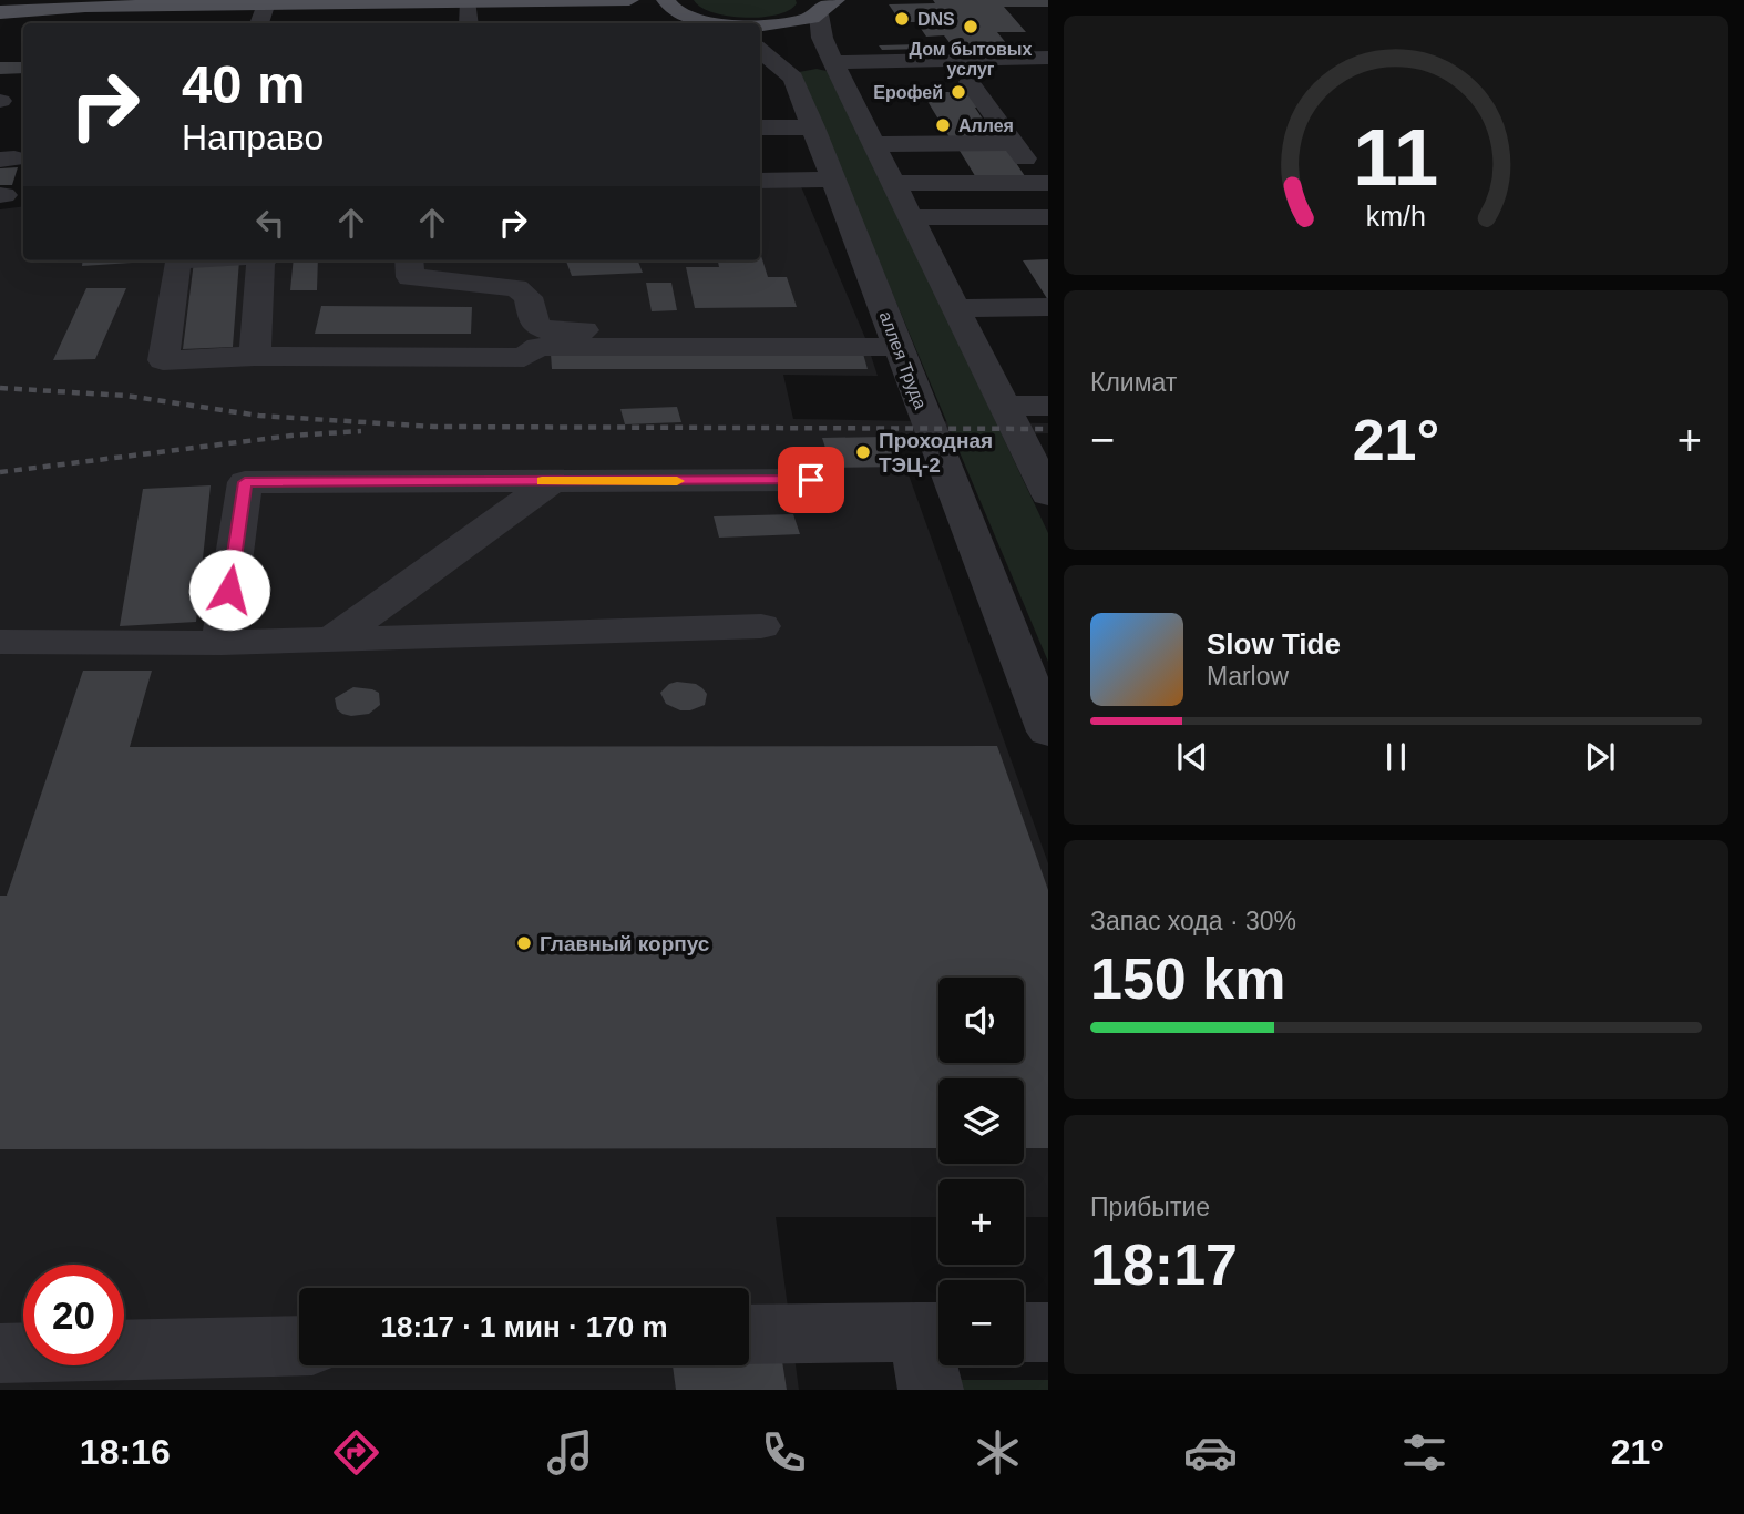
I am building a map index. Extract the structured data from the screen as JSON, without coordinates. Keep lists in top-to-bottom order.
{
  "streets": {
    "street": ["аллея Труда"]
  },
  "places": [
    "DNS",
    "Дом бытовых услуг",
    "Ерофей",
    "Аллея",
    "Проходная ТЭЦ-2",
    "Главный корпус"
  ],
  "page": {
    "turn": ["40 m", "Направо"],
    "tile": [
      "Климат",
      ["Запас хода · 30%", "150 km"],
      ["Прибытие", "18:17"]
    ],
    "heat": ["−", "21°", "+"],
    "song": ["Slow Tide", "Marlow"],
    "map_buttons": ["+", "−"],
    "limit": "20",
    "trip": "18:17 · 1 мин · 170 m",
    "tabs": ["18:16", "21°"],
    "gauge": ["11", "km/h"]
  }
}
